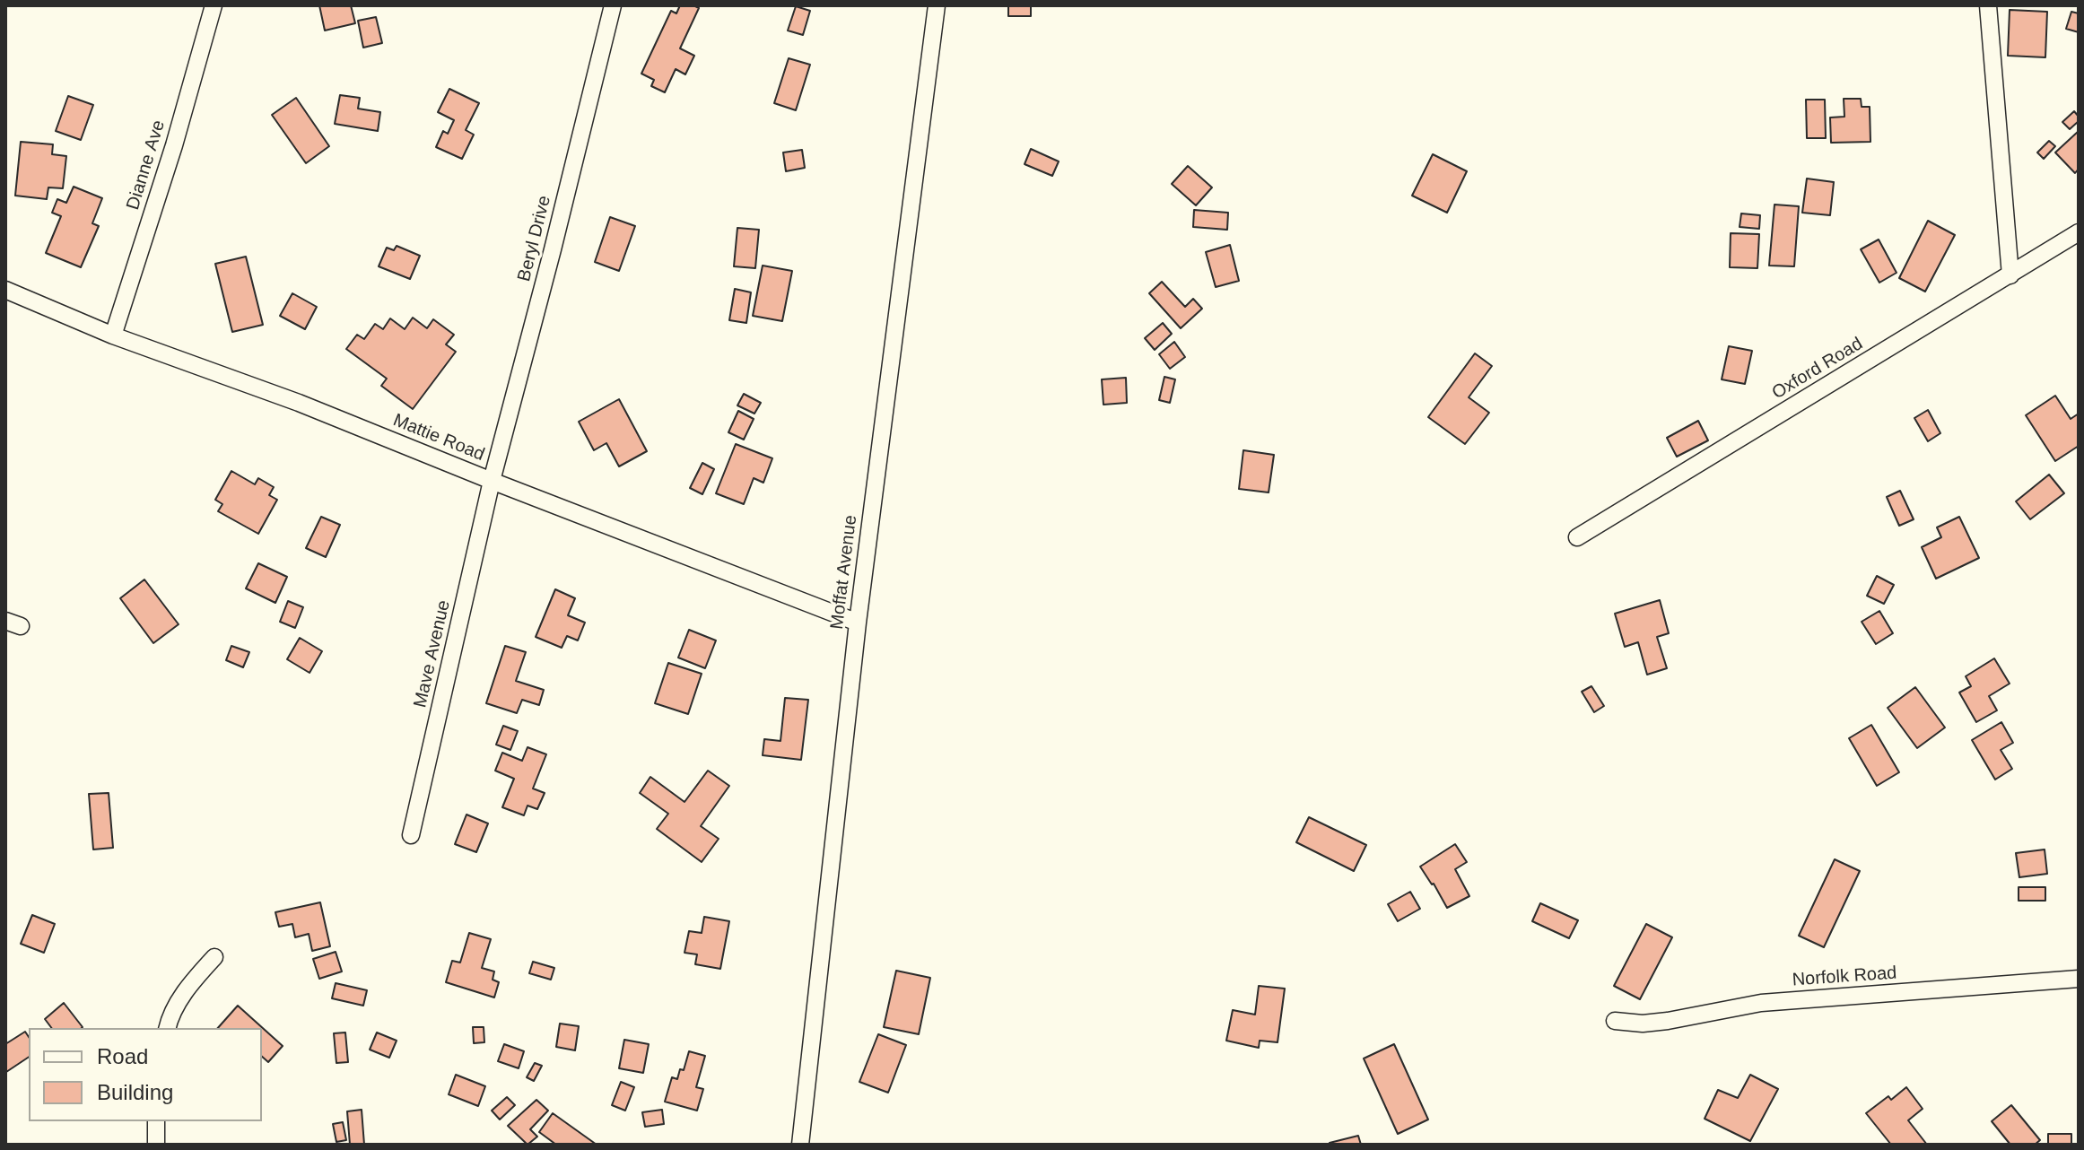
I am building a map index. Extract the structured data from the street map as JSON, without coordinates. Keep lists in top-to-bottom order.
{
  "streets": {
    "street": [
      "Dianne Ave",
      "Beryl Drive",
      "Oxford Road",
      "Mattie Road",
      "Moffat Avenue",
      "Mave Avenue",
      "Norfolk Road"
    ]
  },
  "crossings": [
    ["Dianne Ave", "Mattie Road"],
    ["Beryl Drive", "Mattie Road"],
    ["Beryl Drive", "Mave Avenue"],
    ["Mattie Road", "Moffat Avenue"],
    ["Mattie Road", "Mave Avenue"]
  ],
  "legend": ["Road", "Building"]
}
